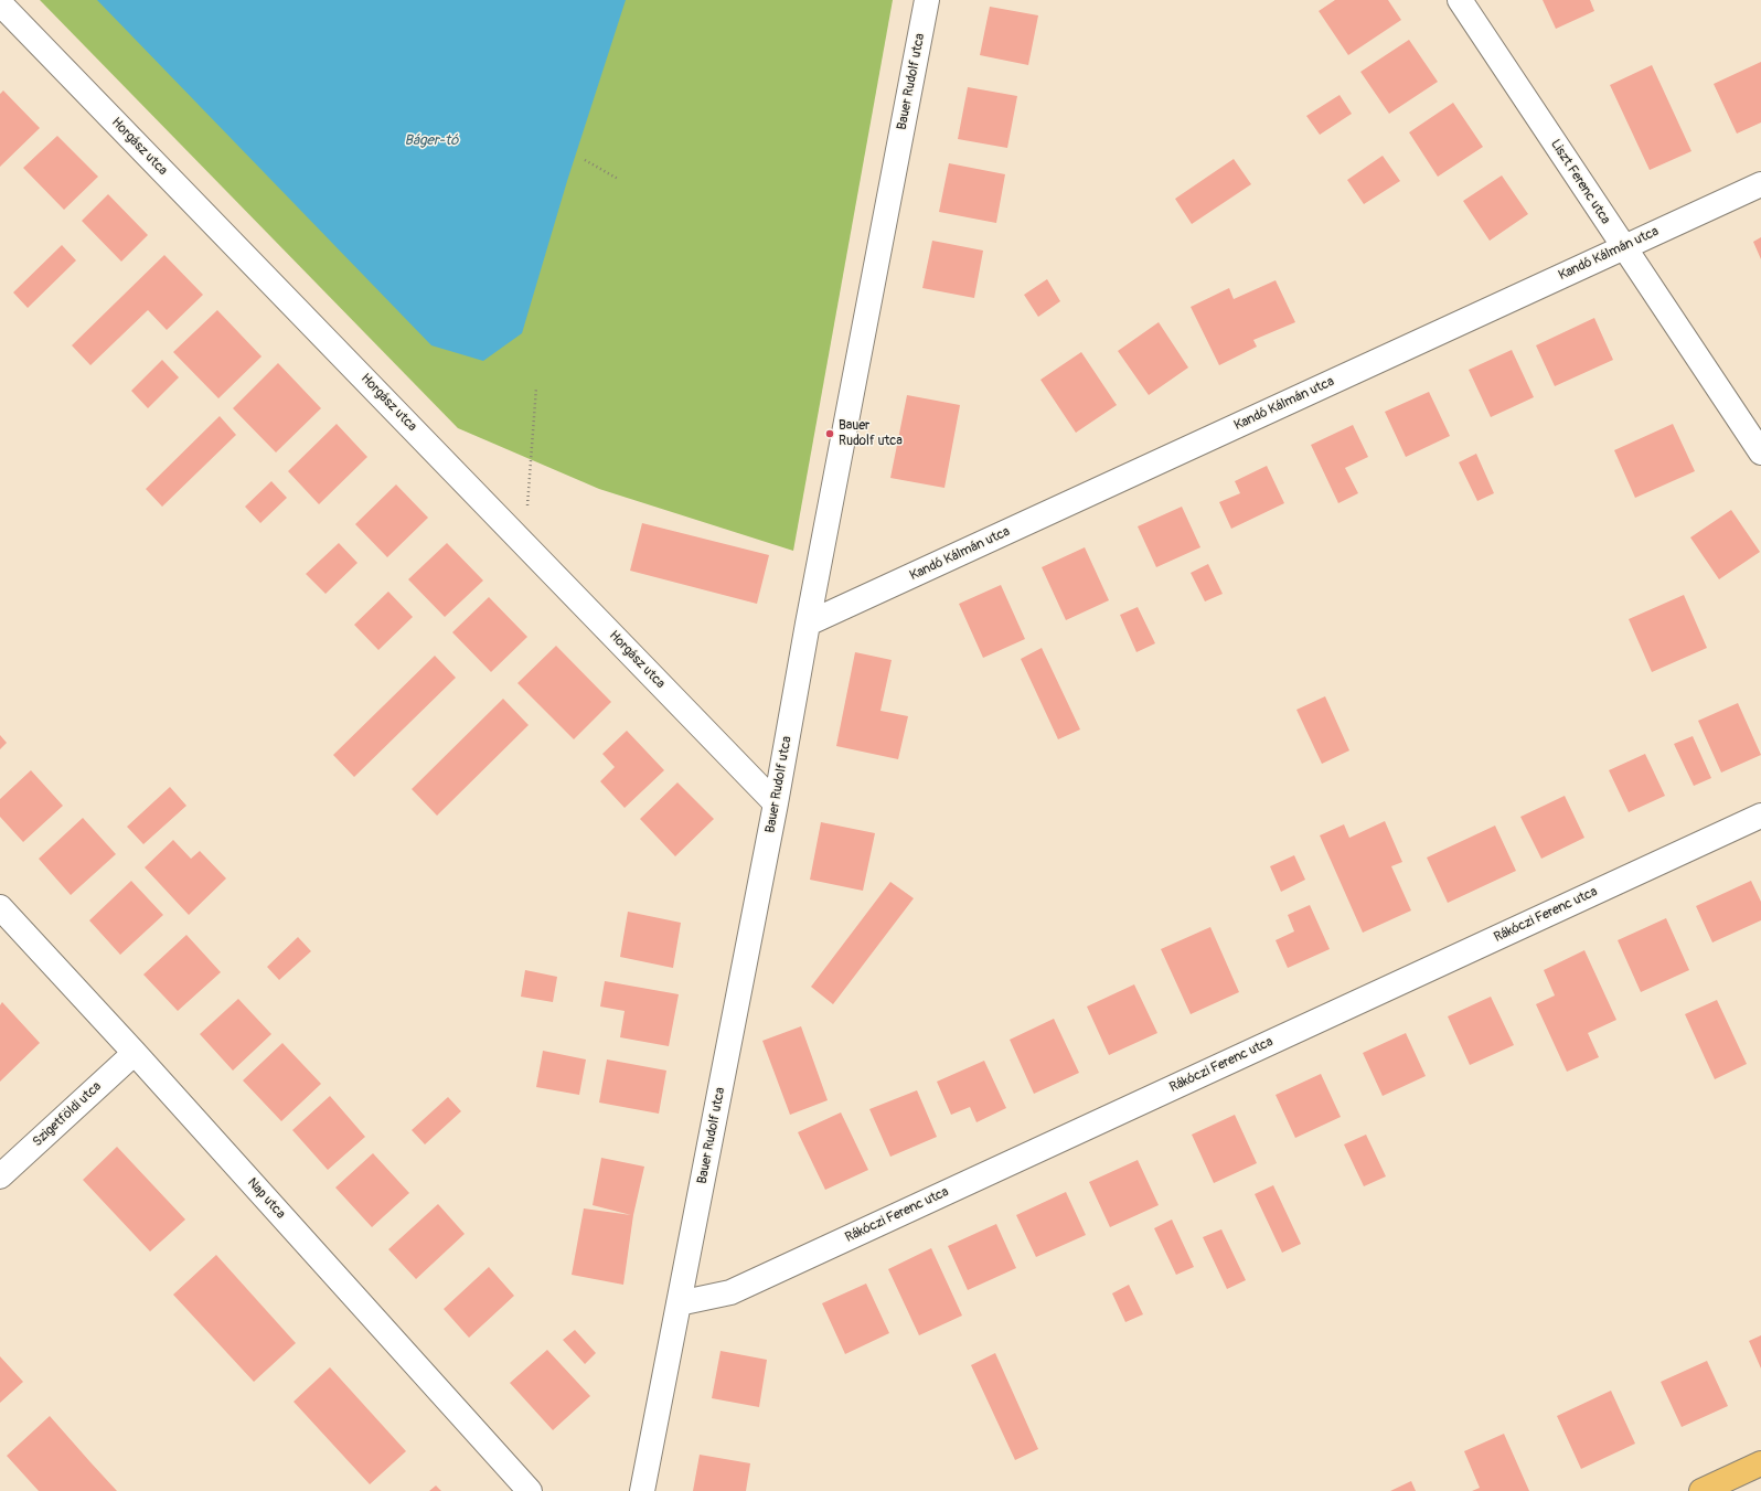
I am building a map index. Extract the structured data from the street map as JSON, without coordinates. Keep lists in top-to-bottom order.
{
  "streets": {
    "street": [
      "Bauer Rudolf utca",
      "Horgász utca",
      "Liszt Ferenc utca",
      "Kandó Kálmán utca",
      "Rákóczi Ferenc utca",
      "Szigetföldi utca",
      "Nap utca"
    ]
  },
  "crossings": [
    ["Bauer Rudolf utca", "Horgász utca"],
    ["Bauer Rudolf utca", "Kandó Kálmán utca"],
    ["Bauer Rudolf utca", "Rákóczi Ferenc utca"],
    ["Liszt Ferenc utca", "Kandó Kálmán utca"],
    ["Szigetföldi utca", "Nap utca"]
  ],
  "water": ["Báger-tó"],
  "places": ["Bauer Rudolf utca"]
}
